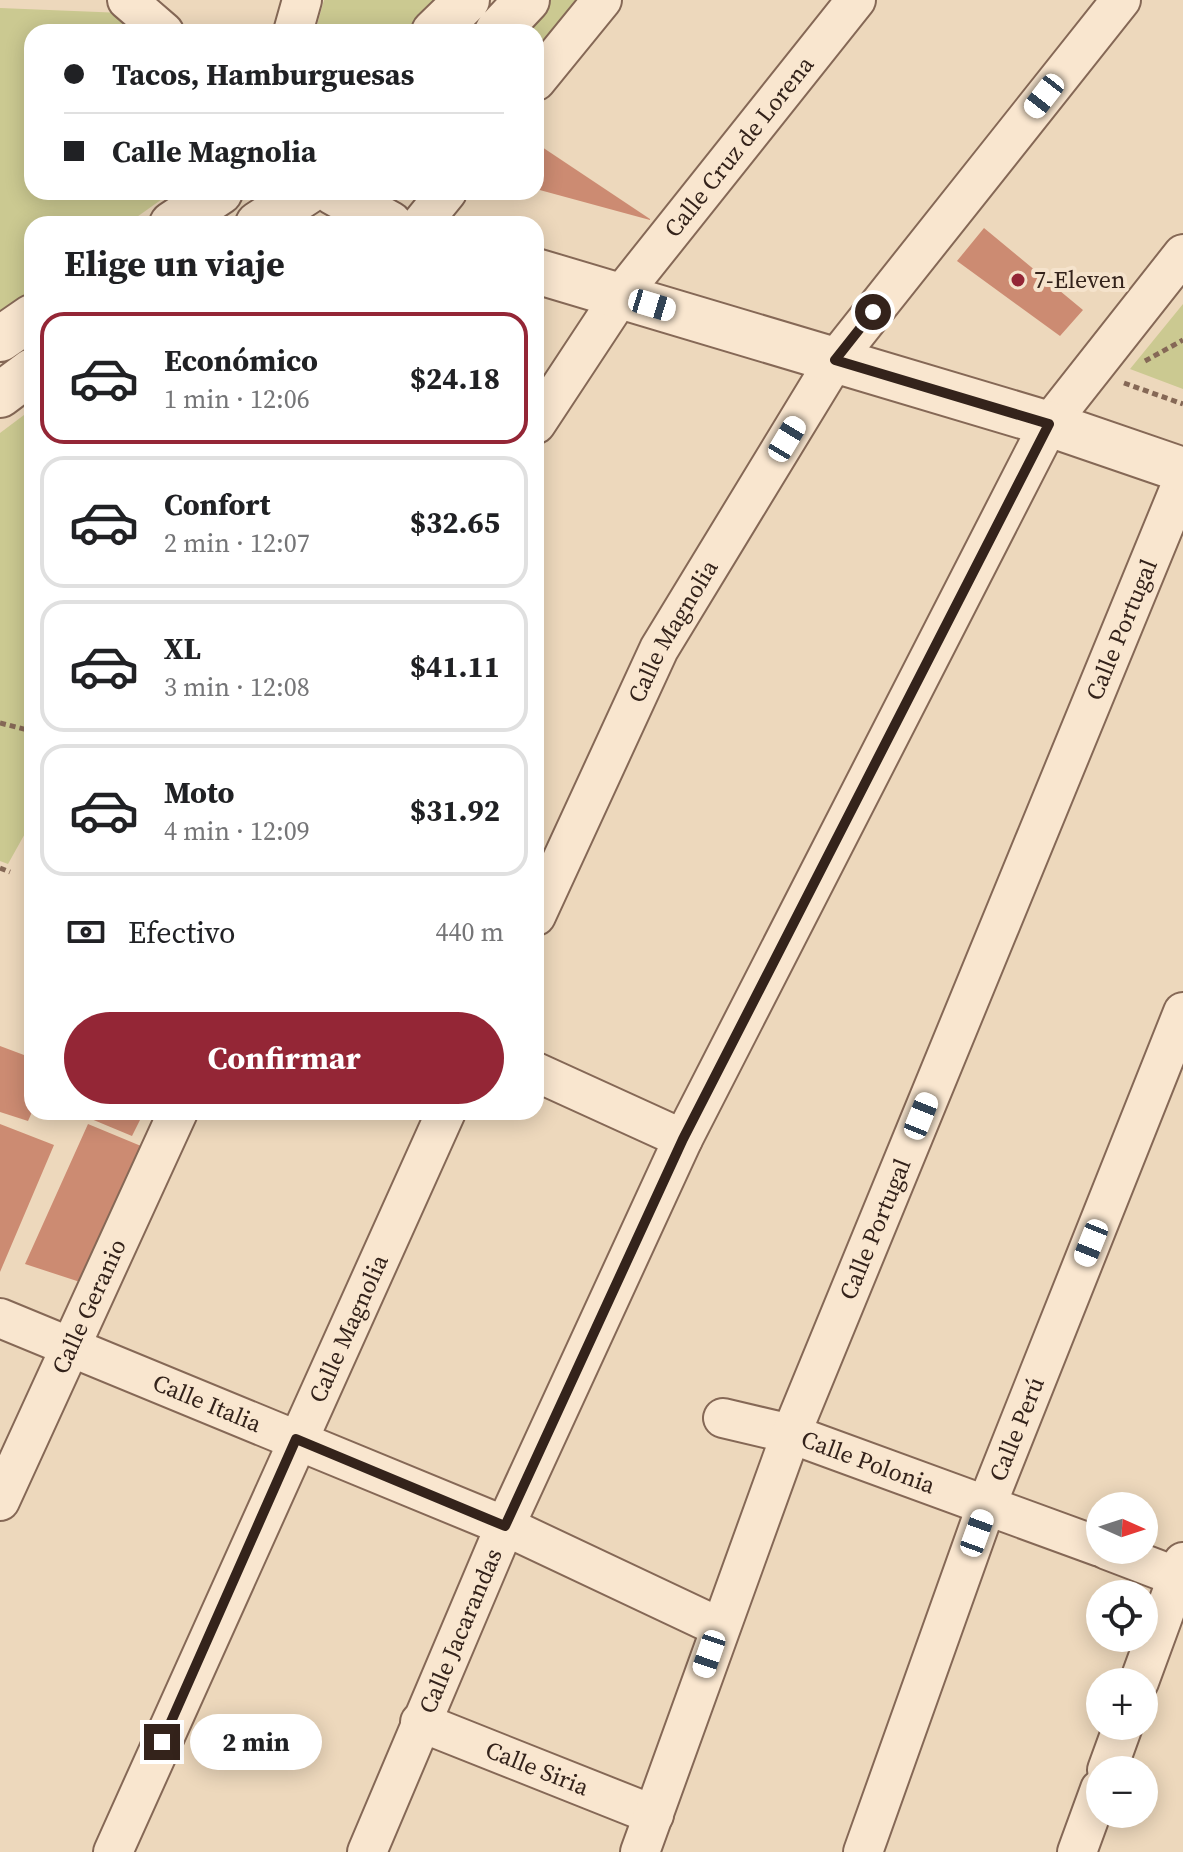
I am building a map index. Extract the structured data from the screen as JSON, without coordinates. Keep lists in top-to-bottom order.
{
  "streets": {
    "street": [
      "Calle Cruz de Lorena",
      "Calle Portugal",
      "Calle Magnolia",
      "Calle Geranio",
      "Calle Italia",
      "Calle Perú",
      "Calle Polonia",
      "Calle Jacarandas",
      "Calle Siria"
    ]
  },
  "crossings": [
    ["Calle Portugal", "Calle Italia"],
    ["Calle Portugal", "Calle Polonia"],
    ["Calle Portugal", "Calle Siria"],
    ["Calle Magnolia", "Calle Italia"],
    ["Calle Geranio", "Calle Italia"],
    ["Calle Italia", "Calle Jacarandas"],
    ["Calle Perú", "Calle Polonia"],
    ["Calle Jacarandas", "Calle Siria"]
  ],
  "places": ["7-Eleven"],
  "north": "right",
  "page": {
    "banner": ["Tacos, Hamburguesas", "Calle Magnolia"],
    "heading": "Elige un viaje",
    "list": [
      {
        "name": "Económico",
        "note": "1 min · 12:06",
        "value": "$24.18"
      },
      {
        "name": "Confort",
        "note": "2 min · 12:07",
        "value": "$32.65"
      },
      {
        "name": "XL",
        "note": "3 min · 12:08",
        "value": "$41.11"
      },
      {
        "name": "Moto",
        "note": "4 min · 12:09",
        "value": "$31.92"
      }
    ],
    "pay": ["Efectivo", "440 m"],
    "buttons": "Confirmar",
    "map_buttons": ["+", "−"],
    "bubble": "2 min"
  }
}
